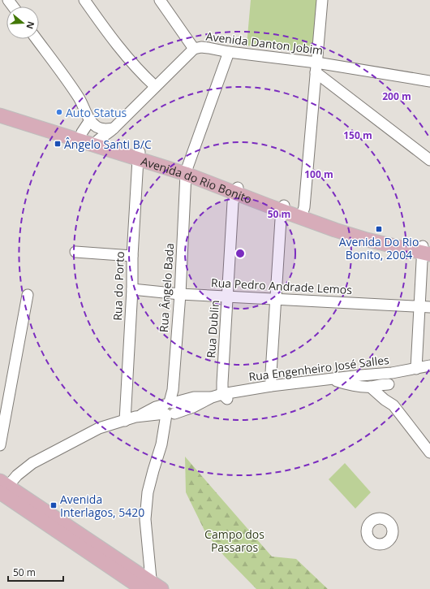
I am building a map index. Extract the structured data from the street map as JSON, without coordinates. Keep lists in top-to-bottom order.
{
  "streets": {
    "main road": ["Avenida do Rio Bonito"],
    "street": [
      "Avenida Danton Jobim",
      "Rua do Porto",
      "Rua Pedro Andrade Lemos",
      "Rua Ângelo Bada",
      "Rua Dublin",
      "Rua Engenheiro José Salles"
    ]
  },
  "crossings": [
    ["Avenida Danton Jobim", "Avenida do Rio Bonito"],
    ["Avenida Danton Jobim", "Rua Ângelo Bada"],
    ["Avenida do Rio Bonito", "Rua do Porto"],
    ["Avenida do Rio Bonito", "Rua Ângelo Bada"],
    ["Avenida do Rio Bonito", "Rua Dublin"],
    ["Rua do Porto", "Rua Pedro Andrade Lemos"],
    ["Rua do Porto", "Rua Engenheiro José Salles"],
    ["Rua Pedro Andrade Lemos", "Rua Ângelo Bada"],
    ["Rua Pedro Andrade Lemos", "Rua Dublin"],
    ["Rua Ângelo Bada", "Rua Engenheiro José Salles"],
    ["Rua Dublin", "Rua Engenheiro José Salles"]
  ],
  "parks": ["Campo dos Passaros"],
  "places": {
    "other": ["Auto Status"],
    "transit": ["Ângelo Santi B/C", "Avenida Do Rio Bonito, 2004", "Avenida Interlagos, 5420"]
  },
  "scale_bar": "50 m",
  "north": "right",
  "rings": [
    "200 m",
    "150 m",
    "100 m",
    "50 m"
  ]
}
